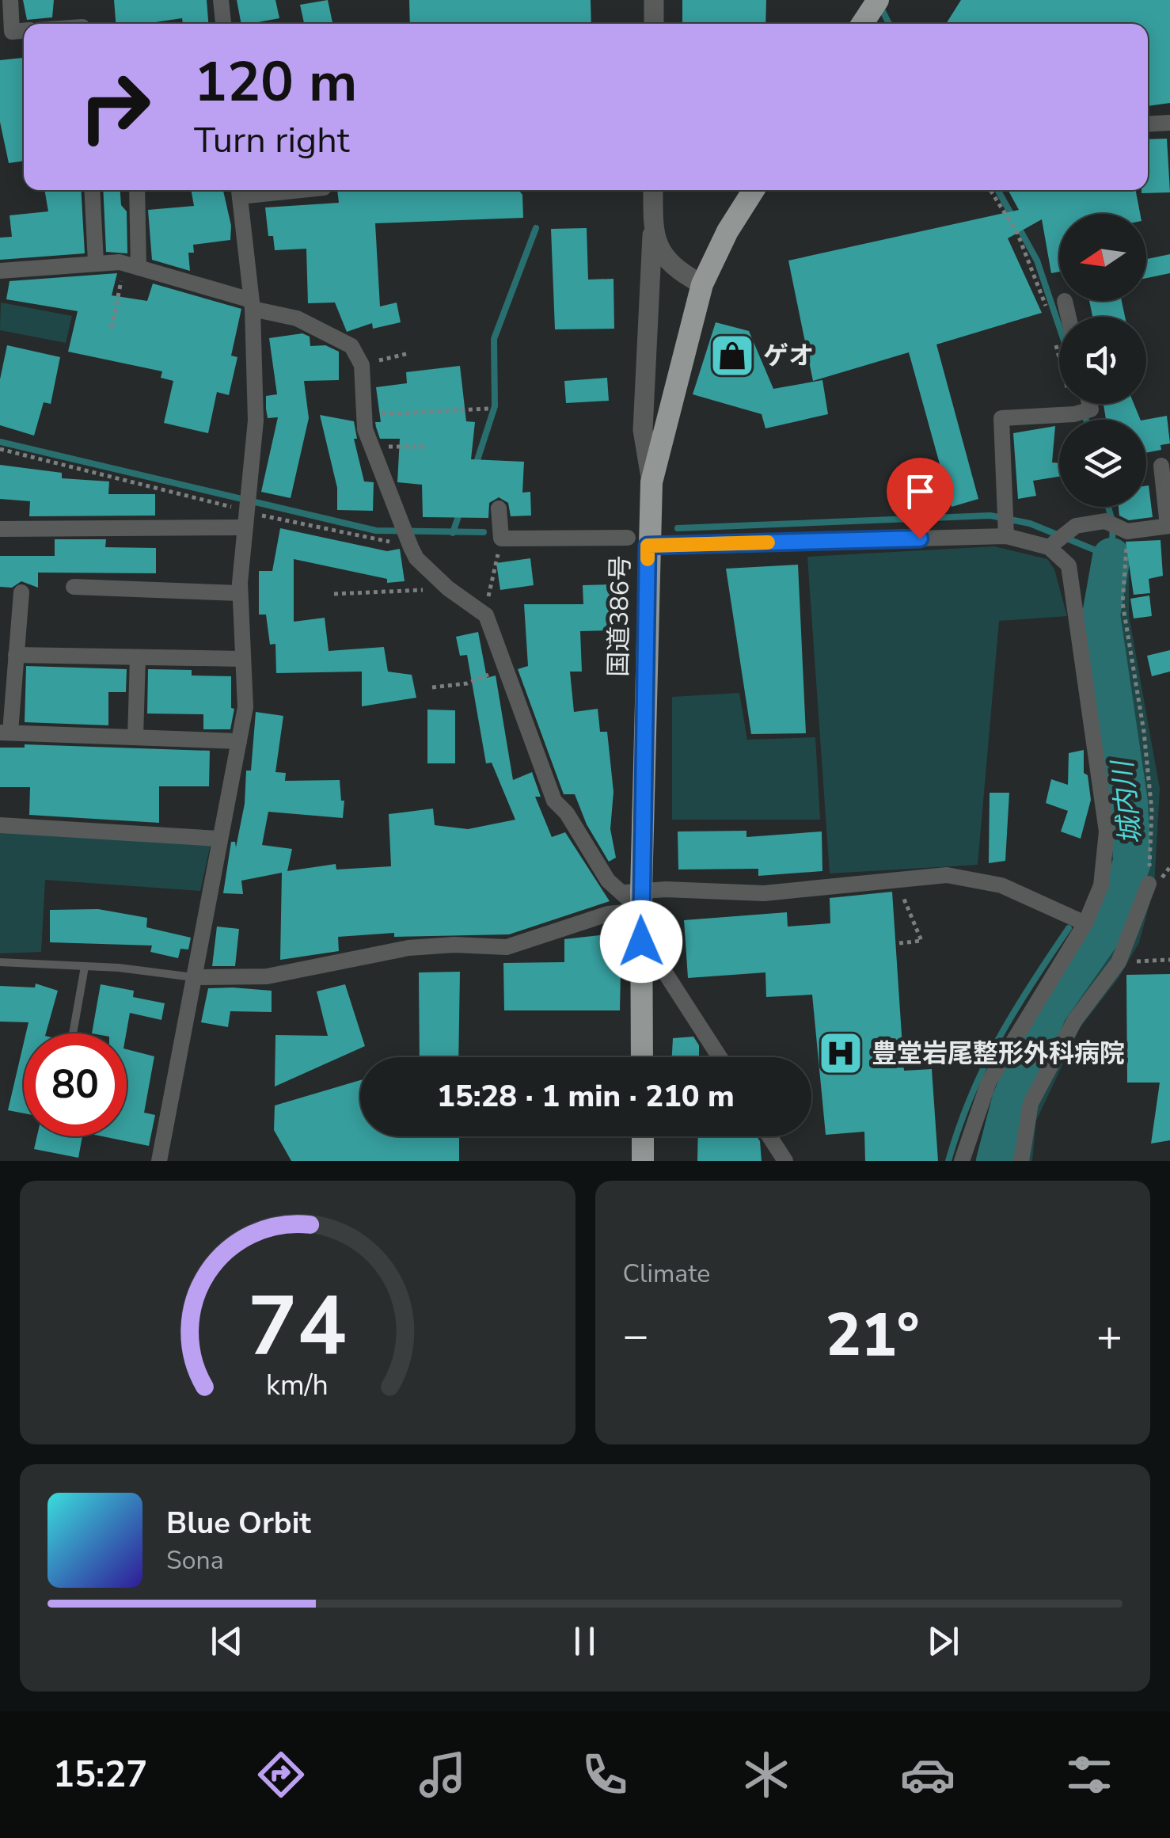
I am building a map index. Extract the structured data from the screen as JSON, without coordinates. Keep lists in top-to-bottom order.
{
  "streets": {
    "highway": ["国道386号"]
  },
  "water": ["城内川"],
  "places": {
    "shop": ["ゲオ"],
    "hospital": ["豊堂岩尾整形外科病院"]
  },
  "north": "left",
  "page": {
    "turn": ["120 m", "Turn right"],
    "limit": "80",
    "trip": "15:28 · 1 min · 210 m",
    "tile": "Climate",
    "heat": ["−", "21°", "+"],
    "song": ["Blue Orbit", "Sona"],
    "tabs": "15:27",
    "gauge": ["74", "km/h"]
  }
}
